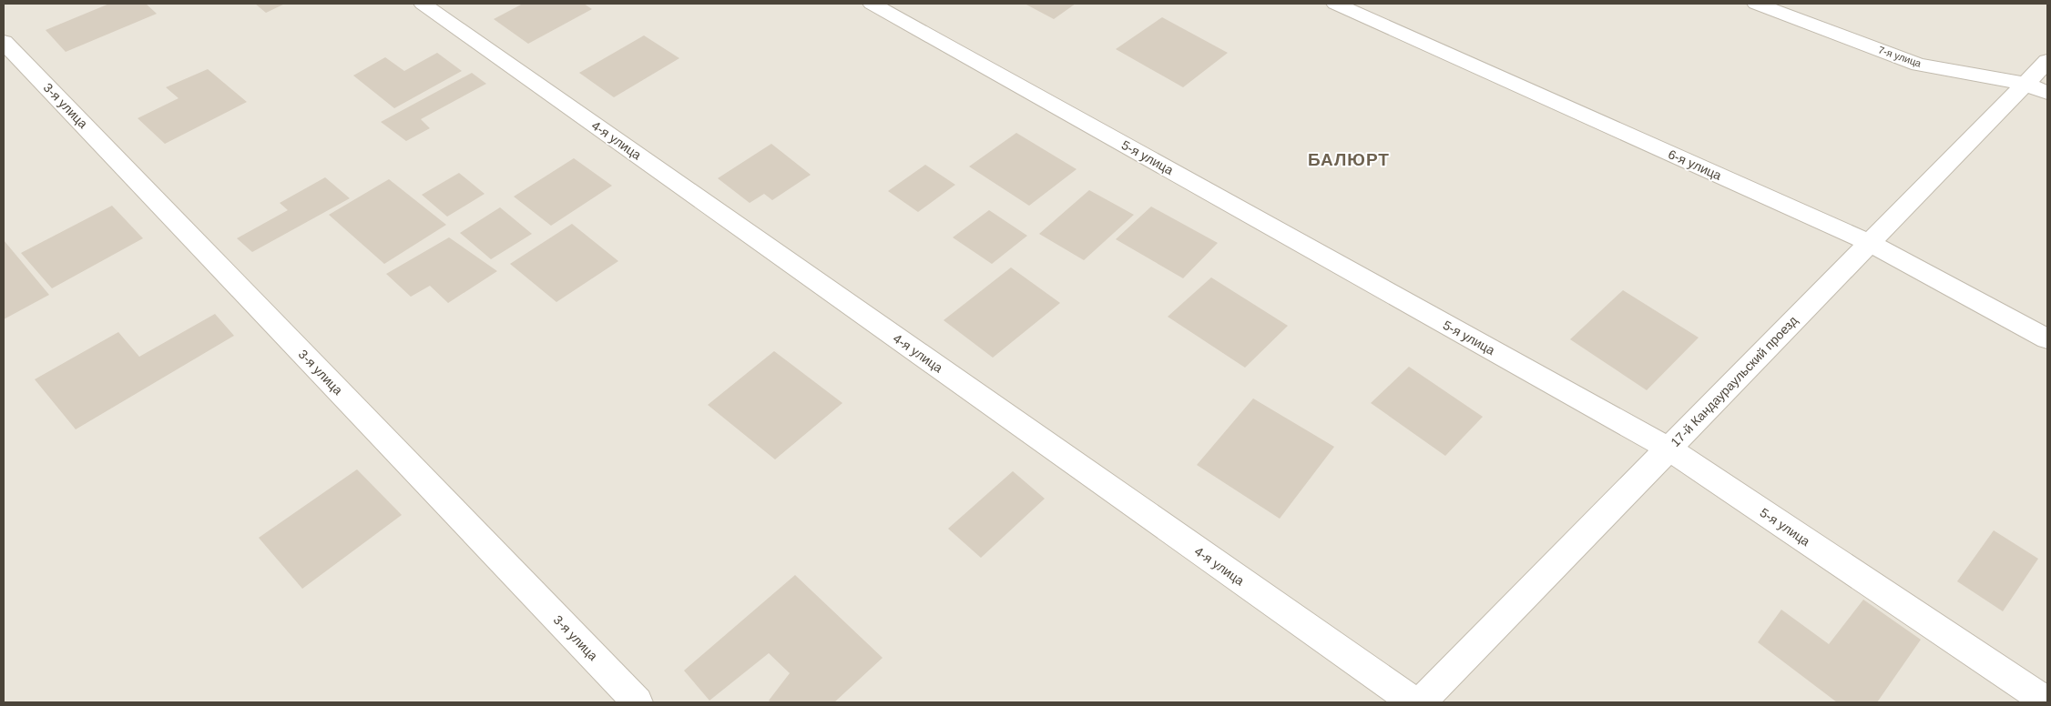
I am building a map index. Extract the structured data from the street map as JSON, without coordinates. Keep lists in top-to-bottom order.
{
  "streets": {
    "street": [
      "7-я улица",
      "3-я улица",
      "4-я улица",
      "5-я улица",
      "6-я улица",
      "17-й Кандаураульский проезд"
    ]
  },
  "crossings": [
    ["7-я улица", "17-й Кандаураульский проезд"],
    ["5-я улица", "17-й Кандаураульский проезд"],
    ["6-я улица", "17-й Кандаураульский проезд"]
  ],
  "districts": ["БАЛЮРТ"]
}
